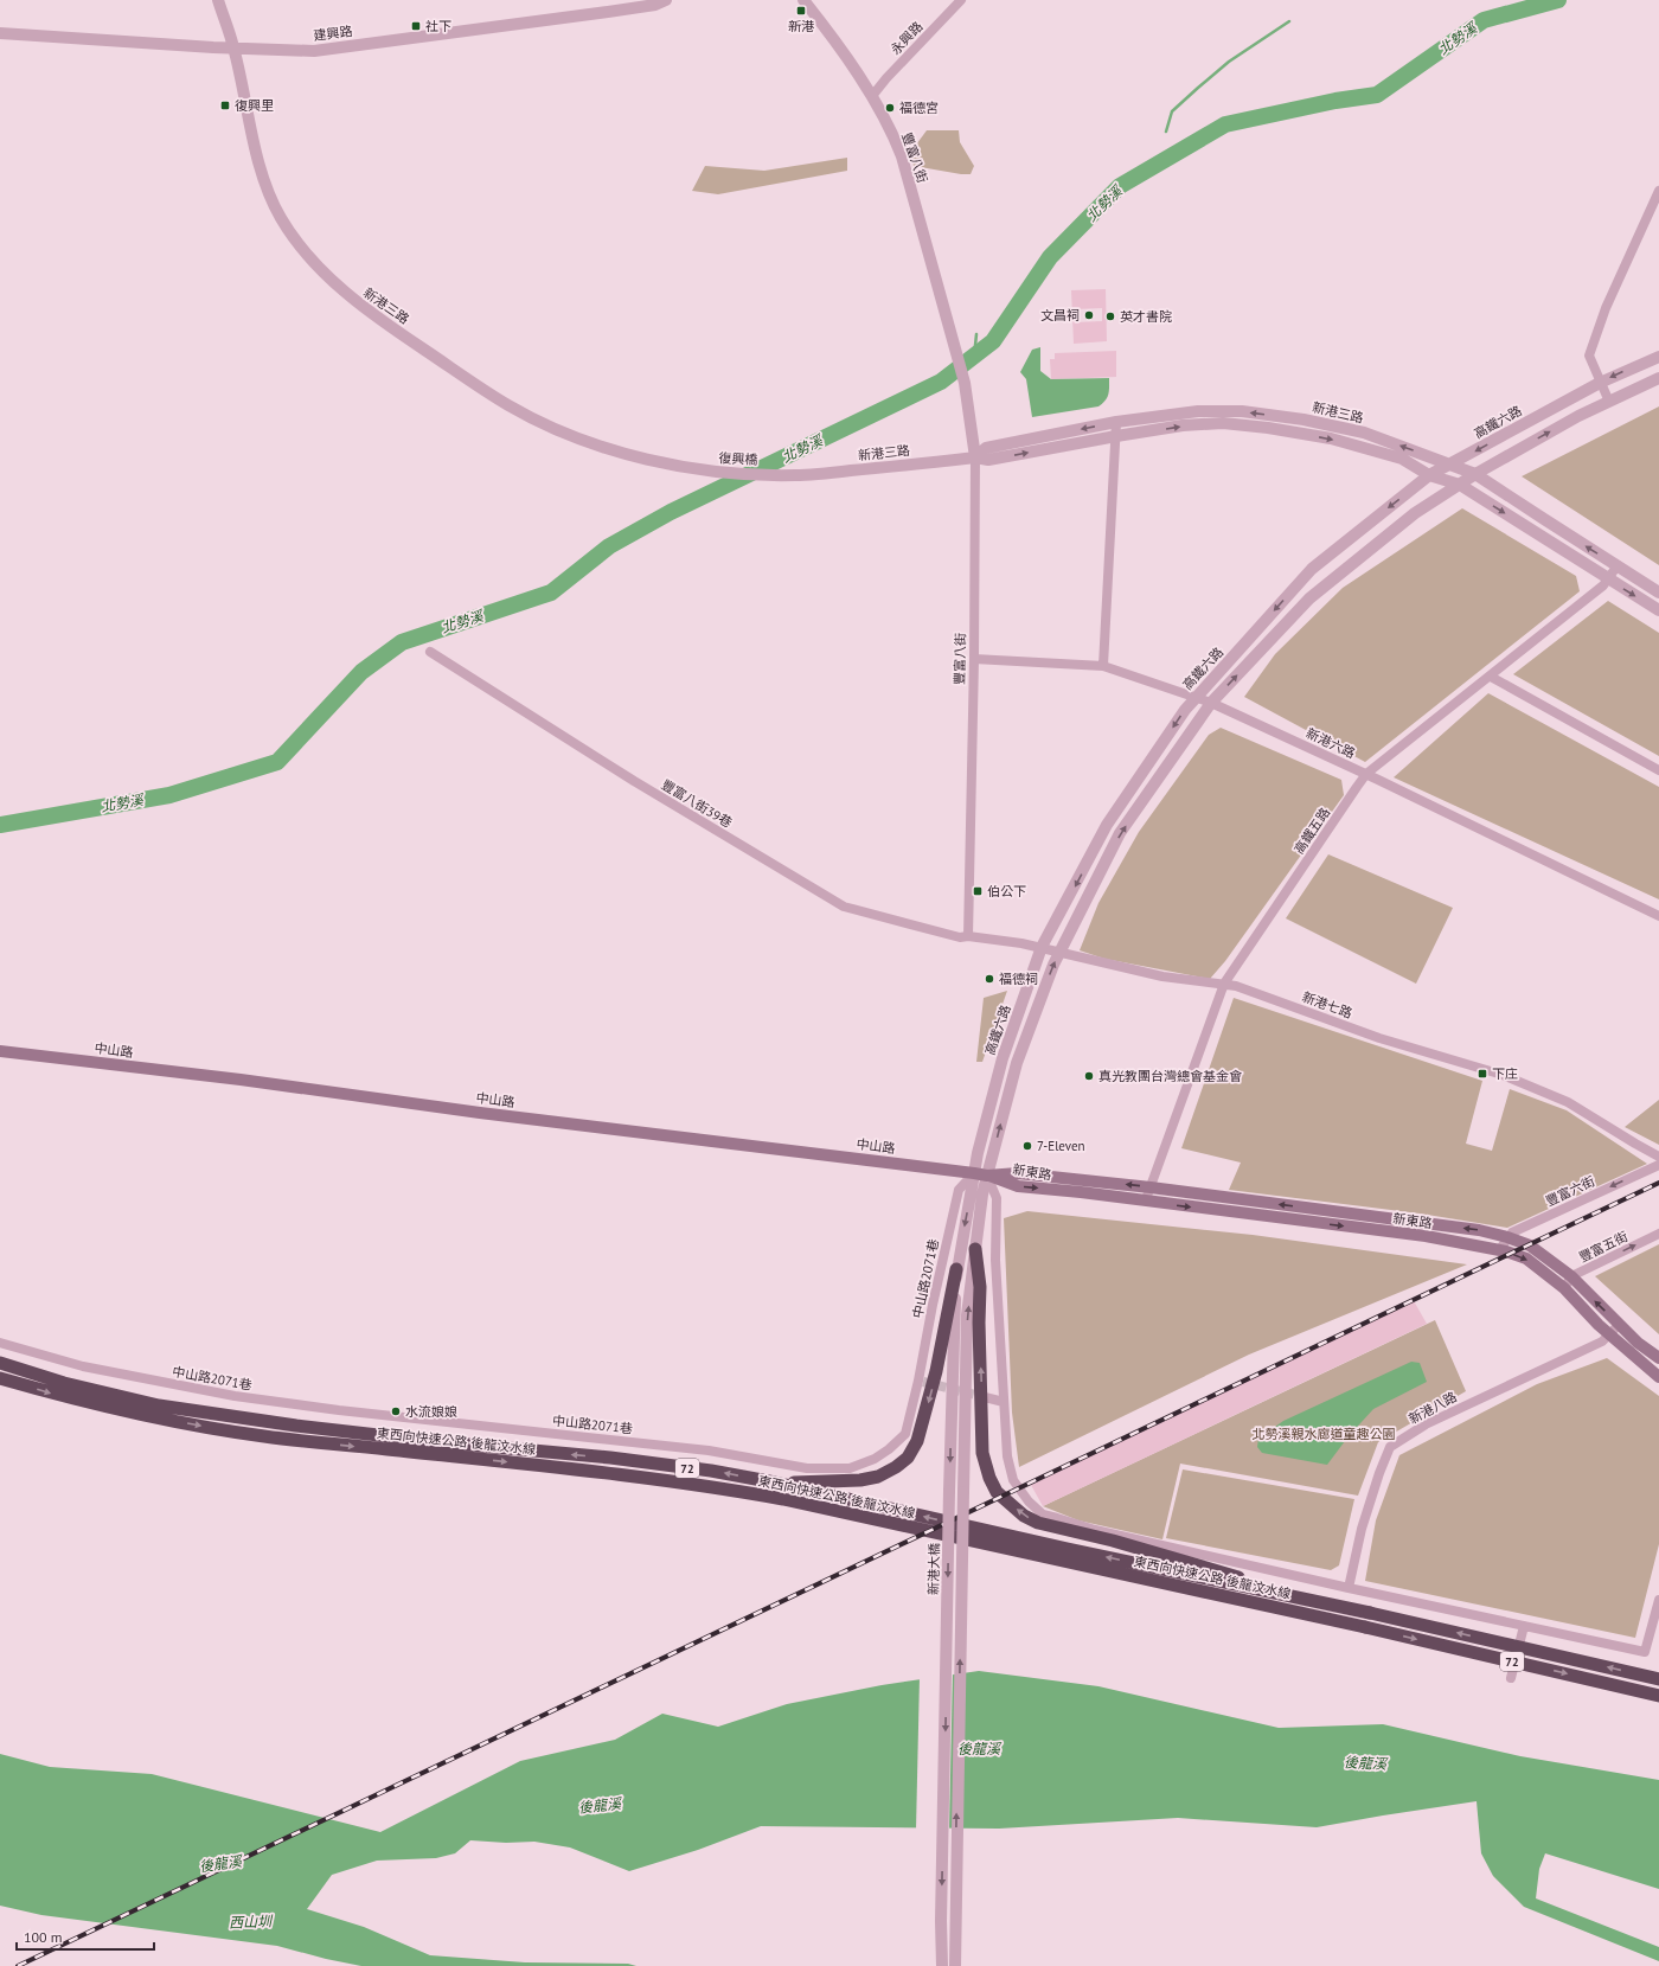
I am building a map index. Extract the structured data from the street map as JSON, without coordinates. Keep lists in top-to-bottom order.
{
  "streets": {
    "highway": ["東西向快速公路 後龍汶水線", "72"],
    "main road": ["中山路", "新東路"],
    "street": [
      "建興路",
      "永興路",
      "豐富八街",
      "新港三路",
      "高鐵六路",
      "復興橋",
      "新港六路",
      "豐富八街39巷",
      "高鐵五路",
      "新港七路",
      "豐富六街",
      "豐富五街",
      "中山路2071巷",
      "新港八路",
      "新港大橋"
    ]
  },
  "crossings": [
    ["建興路", "新港三路"],
    ["永興路", "豐富八街"],
    ["豐富八街", "新港三路"],
    ["豐富八街", "新港六路"],
    ["豐富八街", "豐富八街39巷"],
    ["豐富八街", "新港七路"],
    ["新港三路", "高鐵六路"],
    ["新港三路", "復興橋"],
    ["新港三路", "高鐵五路"],
    ["高鐵六路", "新港六路"],
    ["高鐵六路", "新港七路"],
    ["高鐵六路", "中山路"],
    ["高鐵六路", "中山路2071巷"],
    ["高鐵六路", "新港大橋"],
    ["新港六路", "高鐵五路"],
    ["豐富八街39巷", "新港七路"],
    ["高鐵五路", "新港七路"],
    ["高鐵五路", "新東路"],
    ["中山路", "新東路"],
    ["中山路", "中山路2071巷"],
    ["中山路", "新港大橋"],
    ["新東路", "豐富六街"],
    ["新東路", "豐富五街"],
    ["新東路", "新港八路"],
    ["新東路", "新港大橋"],
    ["中山路2071巷", "新港大橋"]
  ],
  "one_way": ["豐富六街", "豐富五街"],
  "water": ["北勢溪", "後龍溪", "西山圳"],
  "parks": ["北勢溪親水廊道童趣公園"],
  "places": {
    "transit": [
      "新港",
      "社下",
      "復興里",
      "伯公下",
      "下庄"
    ],
    "other": [
      "福德宮",
      "文昌祠",
      "英才書院",
      "福德祠",
      "真光教團台灣總會基金會",
      "7-Eleven",
      "水流娘娘"
    ]
  },
  "scale_bar": "100 m"
}
